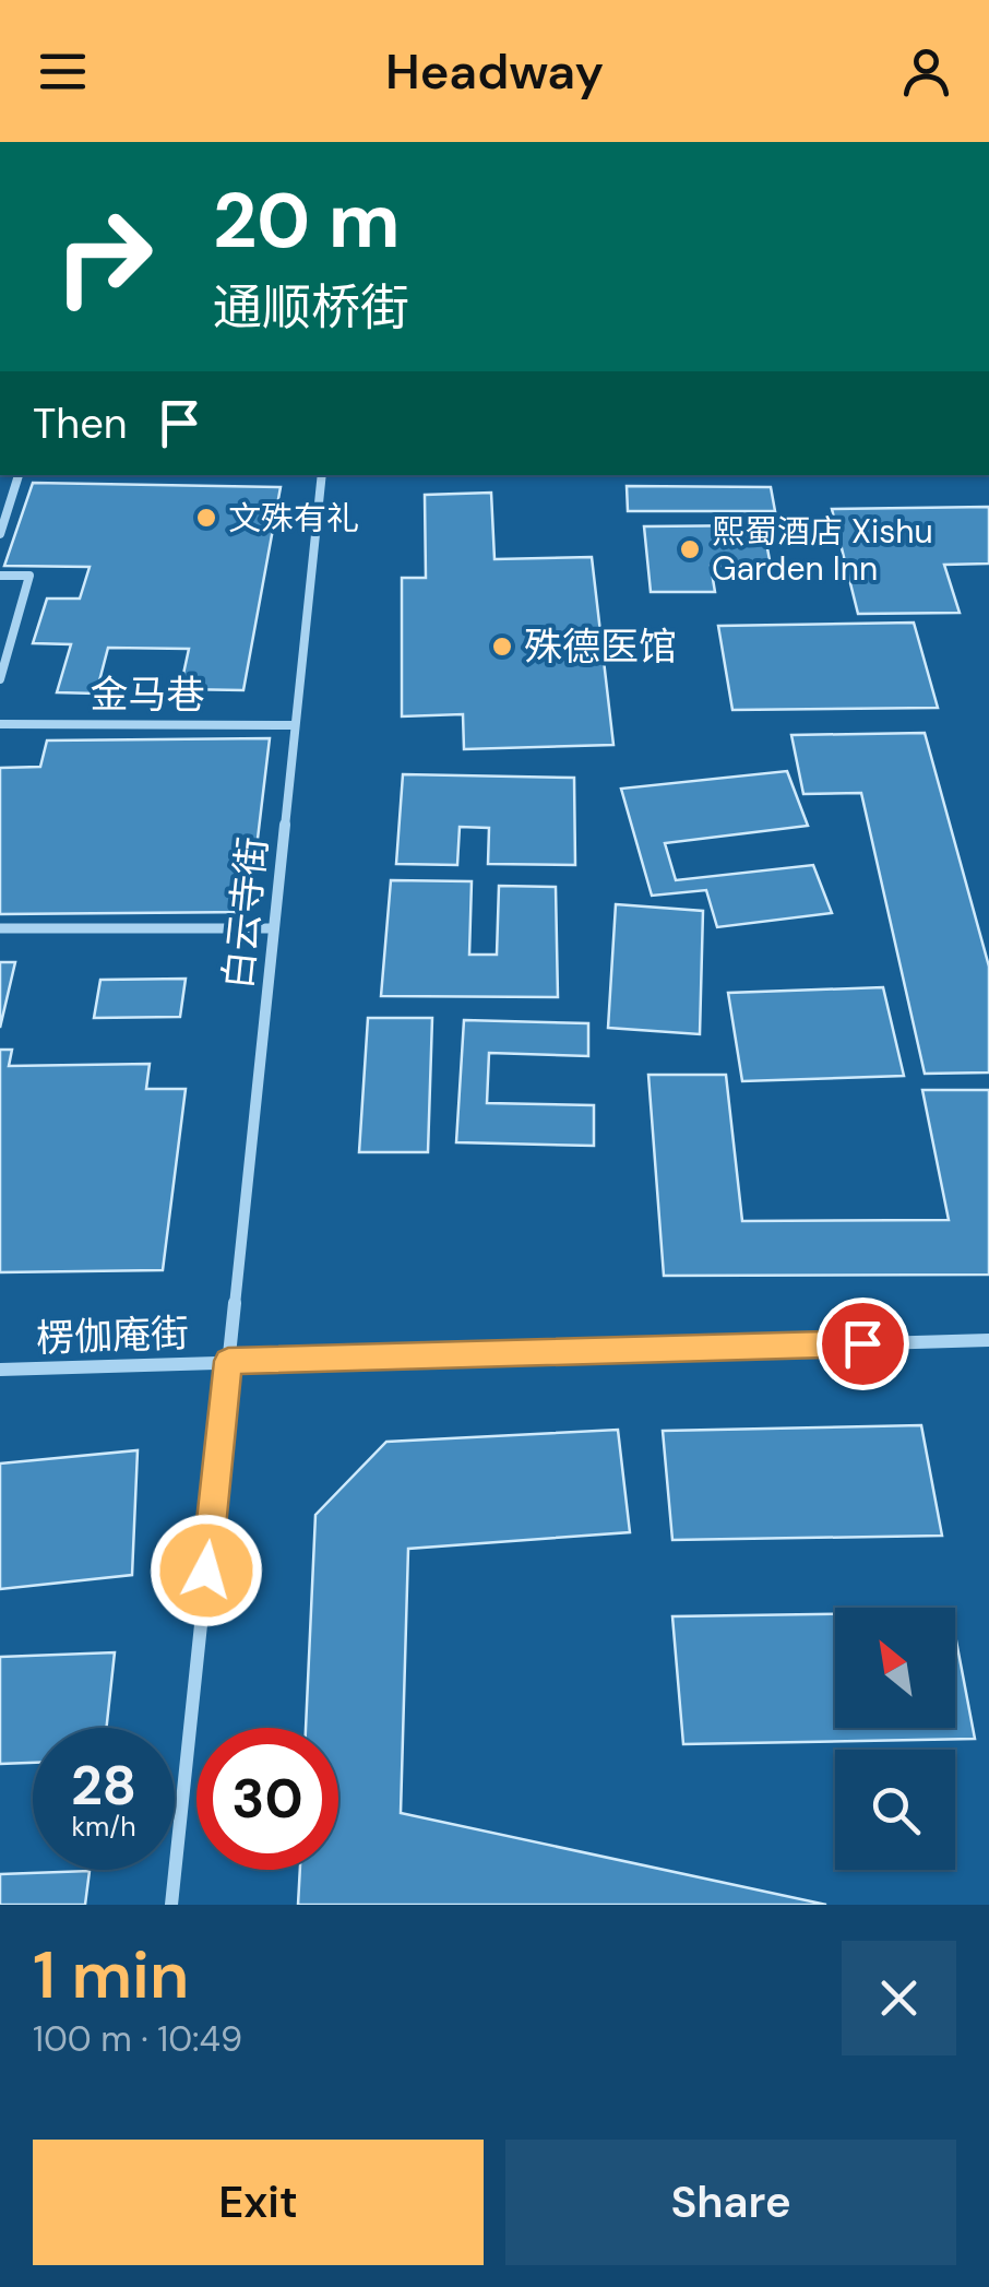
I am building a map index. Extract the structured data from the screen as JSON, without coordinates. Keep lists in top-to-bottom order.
{
  "streets": {
    "street": ["金马巷", "白云寺街", "楞伽庵街"]
  },
  "crossings": [
    ["金马巷", "白云寺街"],
    ["白云寺街", "楞伽庵街"]
  ],
  "places": ["文殊有礼", "熙蜀酒店 Xishu Garden Inn", "殊德医馆"],
  "north": "top left",
  "page": {
    "header": "Headway",
    "turn": ["20 m", "通顺桥街"],
    "then": "Then",
    "speed": "28 km/h",
    "limit": "30",
    "heading": ["1 min", "100 m · 10:49"],
    "buttons": ["Exit", "Share"]
  }
}
